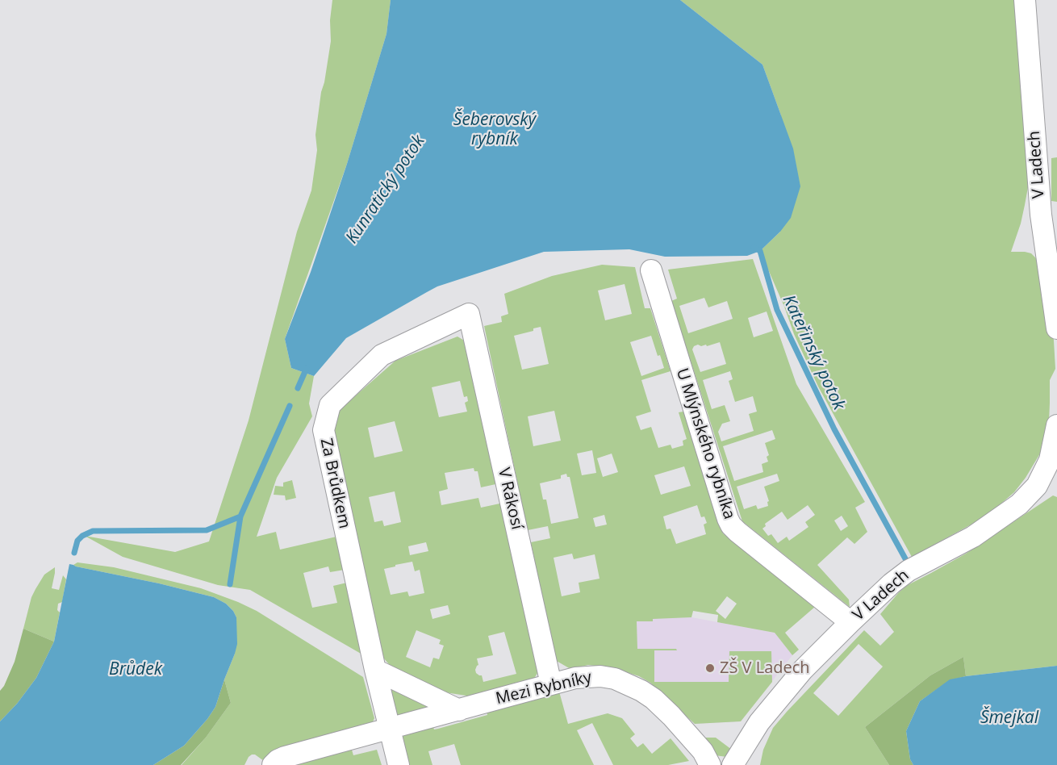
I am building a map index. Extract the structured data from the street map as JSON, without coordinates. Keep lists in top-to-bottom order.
{
  "streets": {
    "street": [
      "V Ladech",
      "U Mlýnského rybníka",
      "Za Brůdkem",
      "V Rákosí",
      "Mezi Rybníky"
    ]
  },
  "crossings": [
    ["V Ladech", "U Mlýnského rybníka"],
    ["Za Brůdkem", "V Rákosí"],
    ["V Rákosí", "Mezi Rybníky"]
  ],
  "water": [
    "Šeberovský rybník",
    "Kunratický potok",
    "Kateřinský potok",
    "Brůdek",
    "Šmejkal"
  ],
  "places": ["ZŠ V Ladech"]
}
